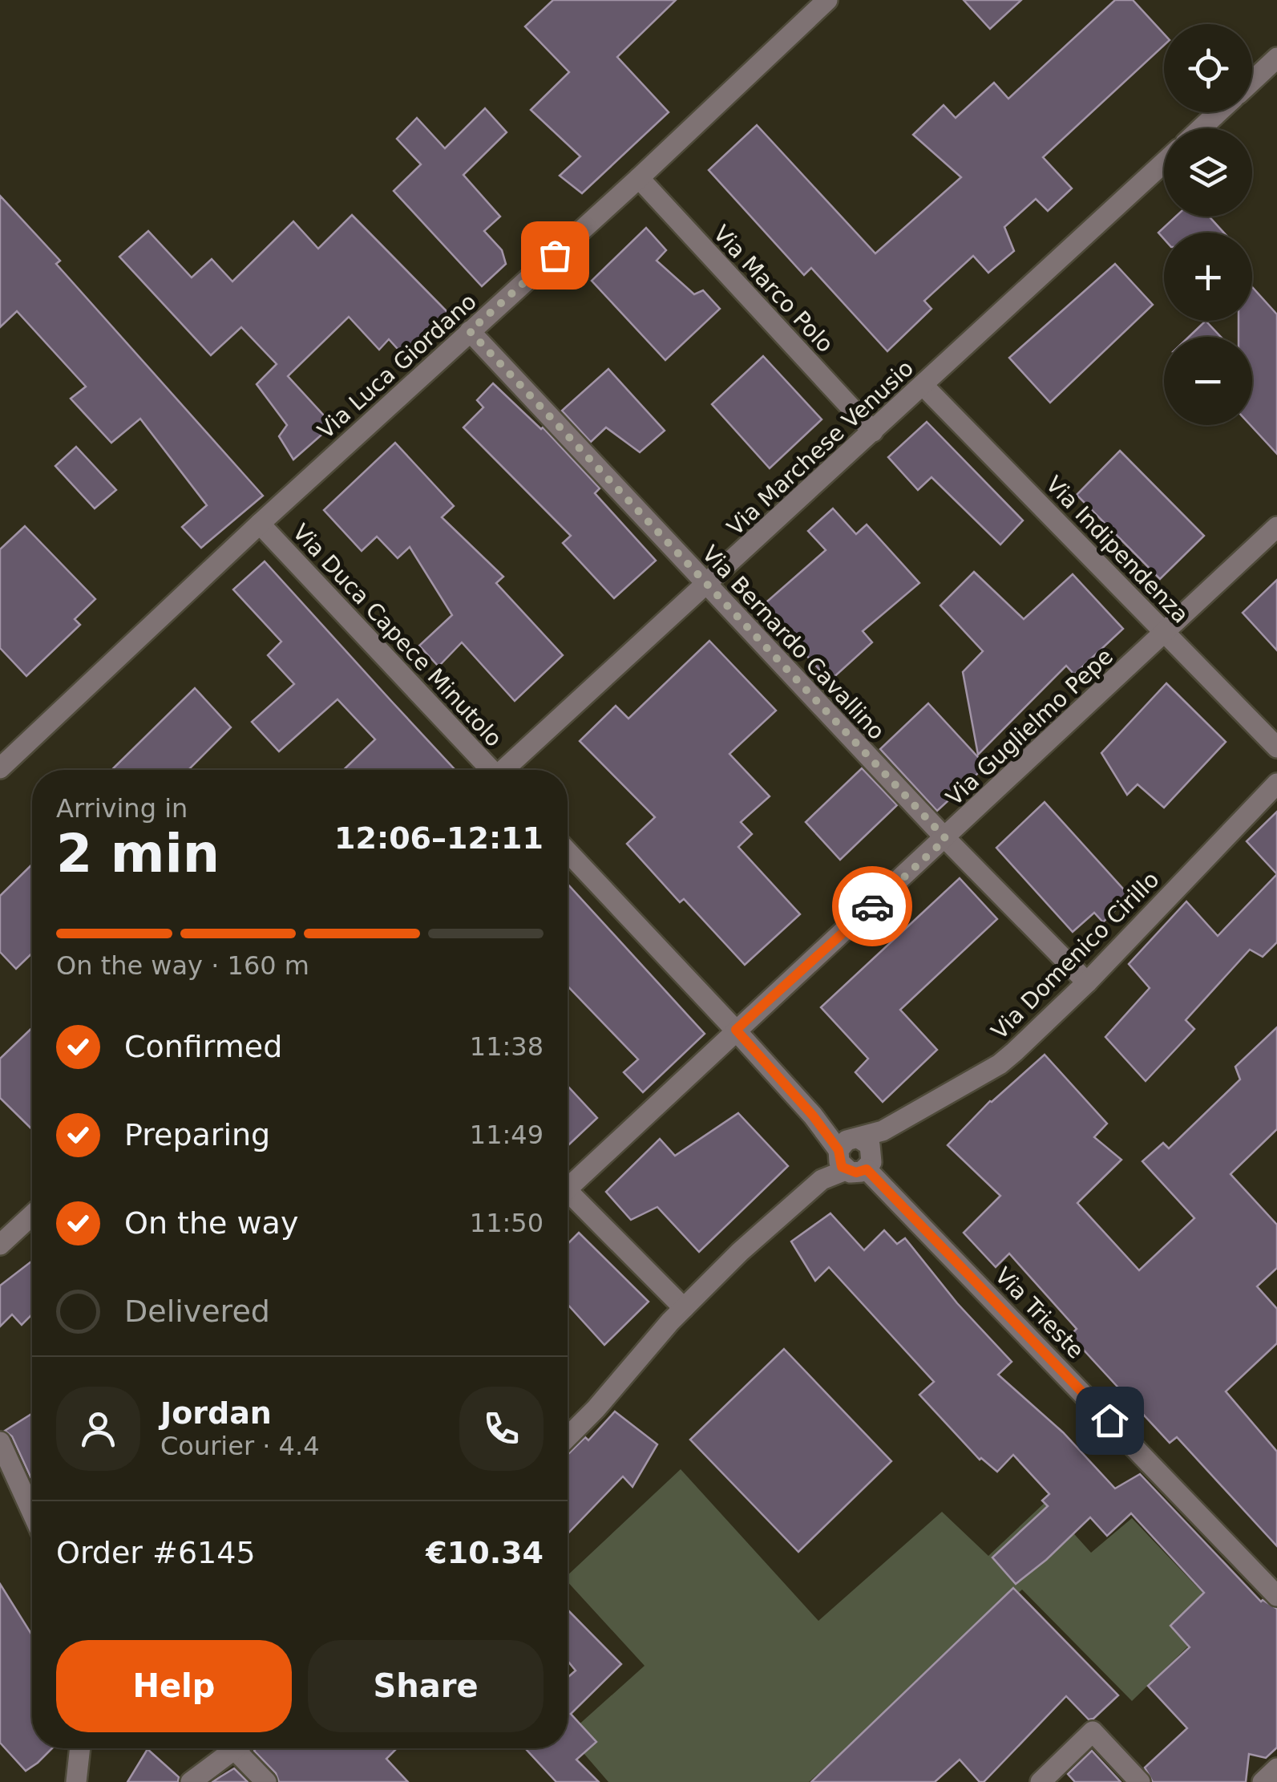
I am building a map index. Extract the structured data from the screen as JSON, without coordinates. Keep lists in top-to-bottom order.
{
  "streets": {
    "street": [
      "Via Marco Polo",
      "Via Luca Giordano",
      "Via Marchese Venusio",
      "Via Indipendenza",
      "Via Duca Capece Minutolo",
      "Via Bernardo Cavallino",
      "Via Guglielmo Pepe",
      "Via Domenico Cirillo",
      "Via Trieste"
    ]
  },
  "crossings": [
    ["Via Marco Polo", "Via Luca Giordano"],
    ["Via Marco Polo", "Via Marchese Venusio"],
    ["Via Luca Giordano", "Via Duca Capece Minutolo"],
    ["Via Luca Giordano", "Via Bernardo Cavallino"],
    ["Via Marchese Venusio", "Via Indipendenza"],
    ["Via Marchese Venusio", "Via Bernardo Cavallino"],
    ["Via Indipendenza", "Via Guglielmo Pepe"],
    ["Via Bernardo Cavallino", "Via Guglielmo Pepe"],
    ["Via Bernardo Cavallino", "Via Domenico Cirillo"],
    ["Via Domenico Cirillo", "Via Trieste"]
  ],
  "page": {
    "map_buttons": ["+", "−"],
    "heading": ["2 min", "Arriving in", "12:06–12:11"],
    "panel": [
      "Jordan",
      "Courier · 4.4",
      "Order #6145",
      "€10.34"
    ],
    "bar": "On the way · 160 m",
    "list": [
      ["Confirmed", "11:38"],
      ["Preparing", "11:49"],
      ["On the way", "11:50"],
      "Delivered"
    ],
    "buttons": ["Help", "Share"]
  }
}
